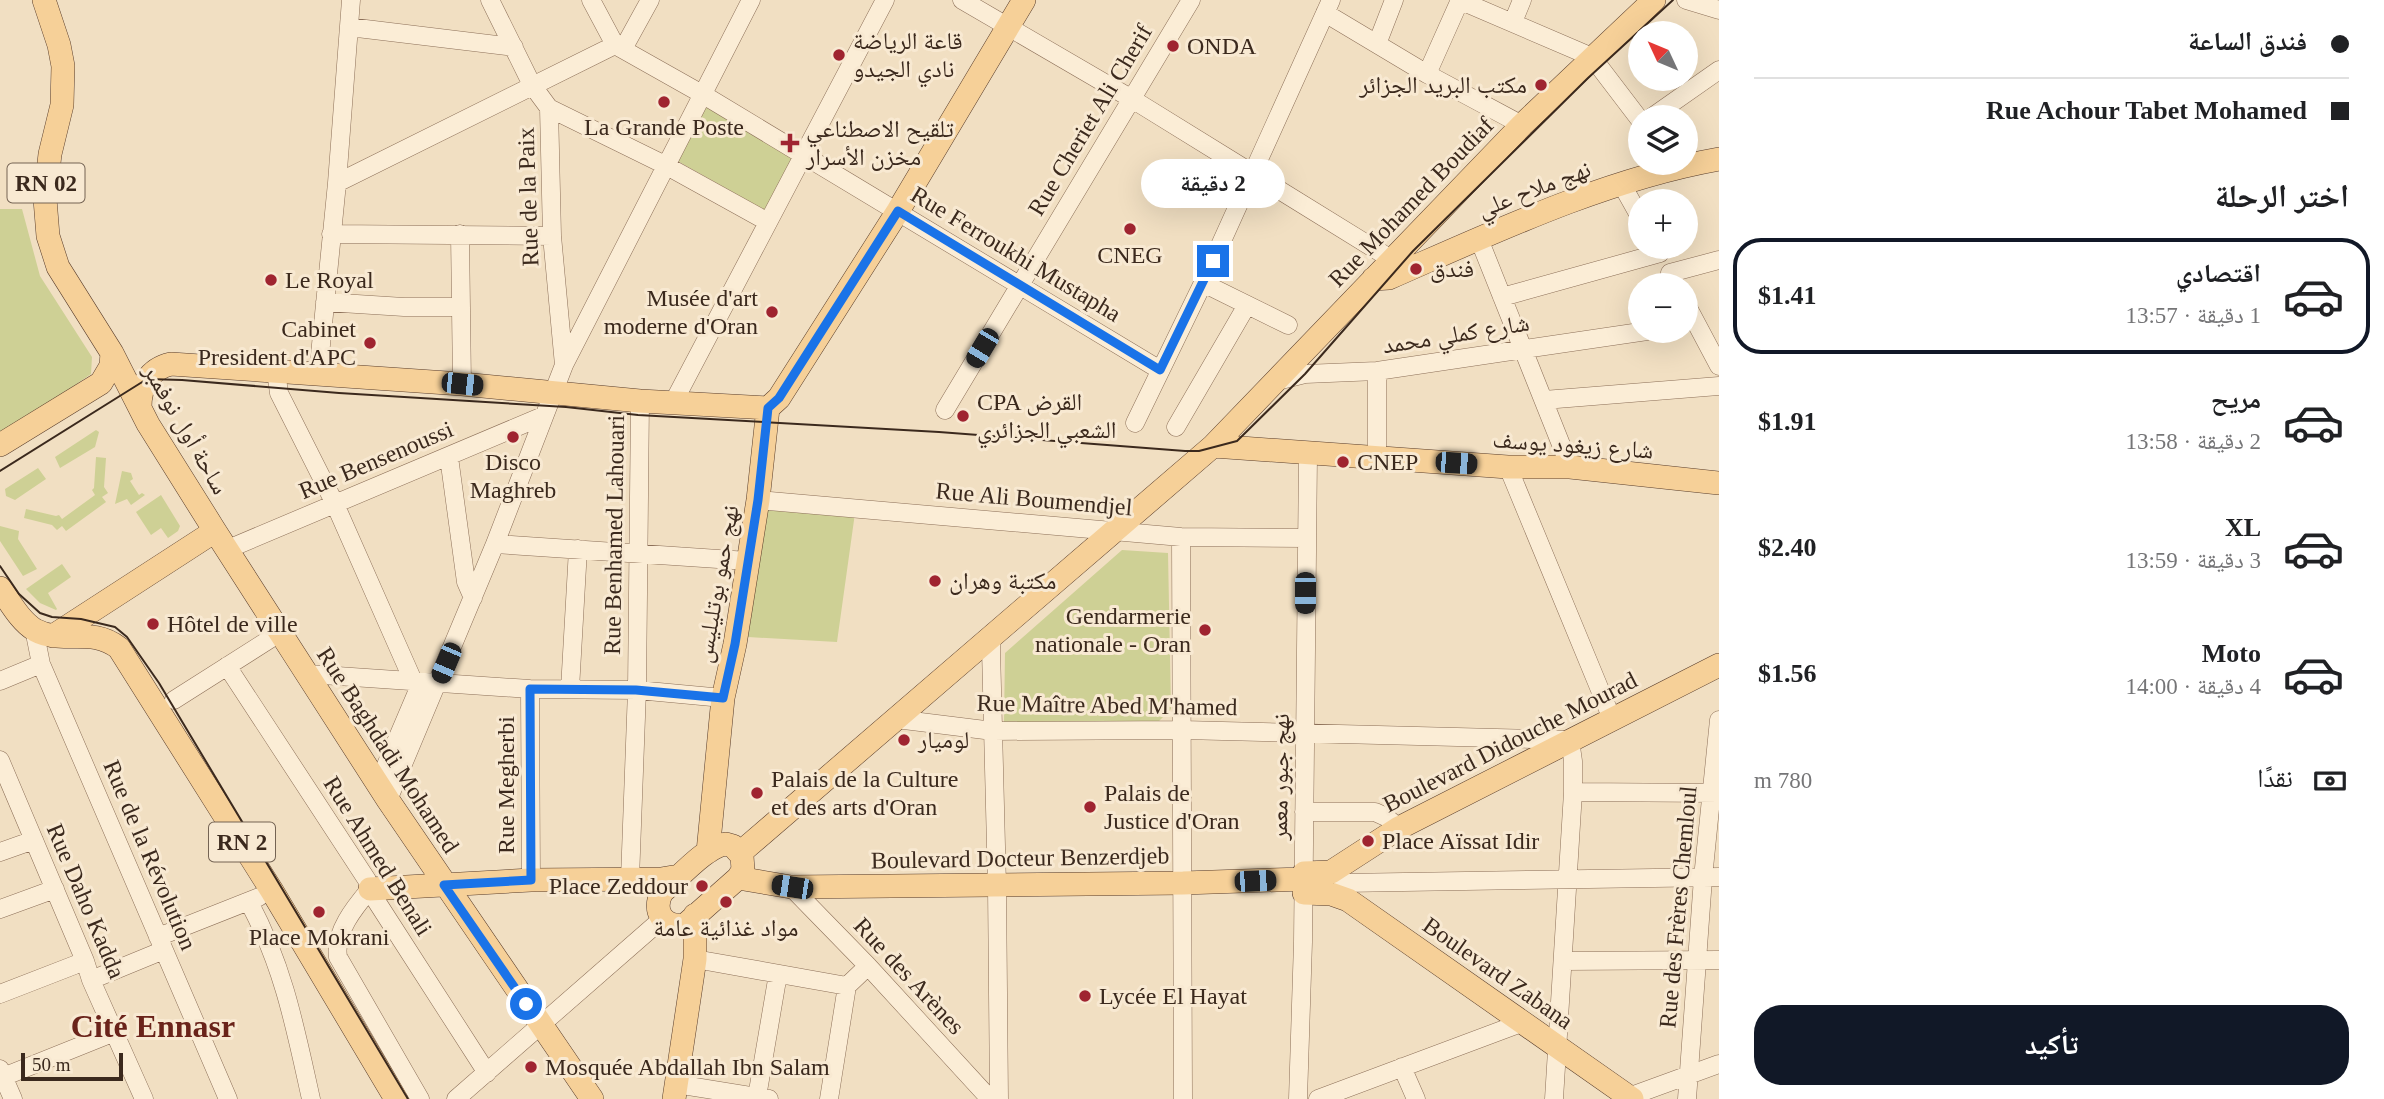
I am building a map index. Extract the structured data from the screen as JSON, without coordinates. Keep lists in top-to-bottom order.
{
  "streets": {
    "main road": [
      "RN 02",
      "نهج ملاح علي",
      "Rue Mohamed Boudiaf",
      "ساحة أول نوفمبر",
      "شارع زيغود يوسف",
      "نهج حمو بوتليليس",
      "Boulevard Didouche Mourad",
      "Rue Baghdadi Mohamed",
      "RN 2",
      "Boulevard Docteur Benzerdjeb",
      "Boulevard Zabana"
    ],
    "street": [
      "Rue Cheriet Ali Cherif",
      "Rue de la Paix",
      "Rue Ferroukhi Mustapha",
      "شارع كملي محمد",
      "Rue Bensenoussi",
      "Rue Ali Boumendjel",
      "Rue Benhamed Lahouari",
      "Rue Maître Abed M'hamed",
      "نهج جبور معمر",
      "Rue Megherbi",
      "Rue de la Révolution",
      "Rue Ahmed Benali",
      "Rue Daho Kadda",
      "Rue des Frères Chemloul",
      "Rue des Arènes"
    ]
  },
  "crossings": [
    ["Rue Cheriet Ali Cherif", "Rue Ferroukhi Mustapha"],
    ["RN 02", "ساحة أول نوفمبر"],
    ["نهج ملاح علي", "Rue Mohamed Boudiaf"],
    ["Rue Mohamed Boudiaf", "شارع كملي محمد"],
    ["Rue Mohamed Boudiaf", "شارع زيغود يوسف"],
    ["Rue Mohamed Boudiaf", "Rue Ali Boumendjel"],
    ["Rue Mohamed Boudiaf", "Rue Maître Abed M'hamed"],
    ["ساحة أول نوفمبر", "Rue Bensenoussi"],
    ["ساحة أول نوفمبر", "Rue Baghdadi Mohamed"],
    ["شارع زيغود يوسف", "نهج جبور معمر"],
    ["Rue Bensenoussi", "Rue Baghdadi Mohamed"],
    ["Rue Ali Boumendjel", "نهج حمو بوتليليس"],
    ["Rue Ali Boumendjel", "نهج جبور معمر"],
    ["Rue Maître Abed M'hamed", "Boulevard Didouche Mourad"],
    ["Rue Maître Abed M'hamed", "نهج جبور معمر"],
    ["Boulevard Didouche Mourad", "نهج جبور معمر"],
    ["Boulevard Didouche Mourad", "Boulevard Docteur Benzerdjeb"],
    ["نهج جبور معمر", "Boulevard Docteur Benzerdjeb"],
    ["RN 2", "Rue de la Révolution"],
    ["Boulevard Docteur Benzerdjeb", "Rue des Arènes"]
  ],
  "districts": ["Cité Ennasr"],
  "places": {
    "other": [
      "ONDA",
      "قاعة الرياضة نادي الجيدو",
      "مكتب البريد الجزائر",
      "La Grande Poste",
      "CNEG",
      "فندق",
      "Le Royal",
      "Musée d'art moderne d'Oran",
      "Cabinet President d'APC",
      "CPA القرض الشعبي الجزائري",
      "Disco Maghreb",
      "CNEP",
      "مكتبة وهران",
      "Hôtel de ville",
      "Gendarmerie nationale - Oran",
      "لوميار",
      "Palais de la Culture et des arts d'Oran",
      "Palais de Justice d'Oran",
      "Place Aïssat Idir",
      "Place Zeddour",
      "مواد غذائية عامة",
      "Place Mokrani",
      "Lycée El Hayat",
      "Mosquée Abdallah Ibn Salam"
    ],
    "health": ["تلقيح الاصطناعي مخزن الأسرار"]
  },
  "scale_bar": "50 m",
  "north": "top left",
  "page": {
    "banner": ["فندق الساعة", "Rue Achour Tabet Mohamed"],
    "map_buttons": ["+", "−"],
    "heading": "اختر الرحلة",
    "bubble": "2 دقيقة",
    "list": [
      {
        "name": "اقتصادي",
        "note": "1 دقيقة · 13:57",
        "value": "$1.41"
      },
      {
        "name": "مريح",
        "note": "2 دقيقة · 13:58",
        "value": "$1.91"
      },
      {
        "name": "XL",
        "note": "3 دقيقة · 13:59",
        "value": "$2.40"
      },
      {
        "name": "Moto",
        "note": "4 دقيقة · 14:00",
        "value": "$1.56"
      }
    ],
    "pay": ["نقدًا", "780 m"],
    "buttons": "تأكيد",
    "scale": "50 m"
  }
}
